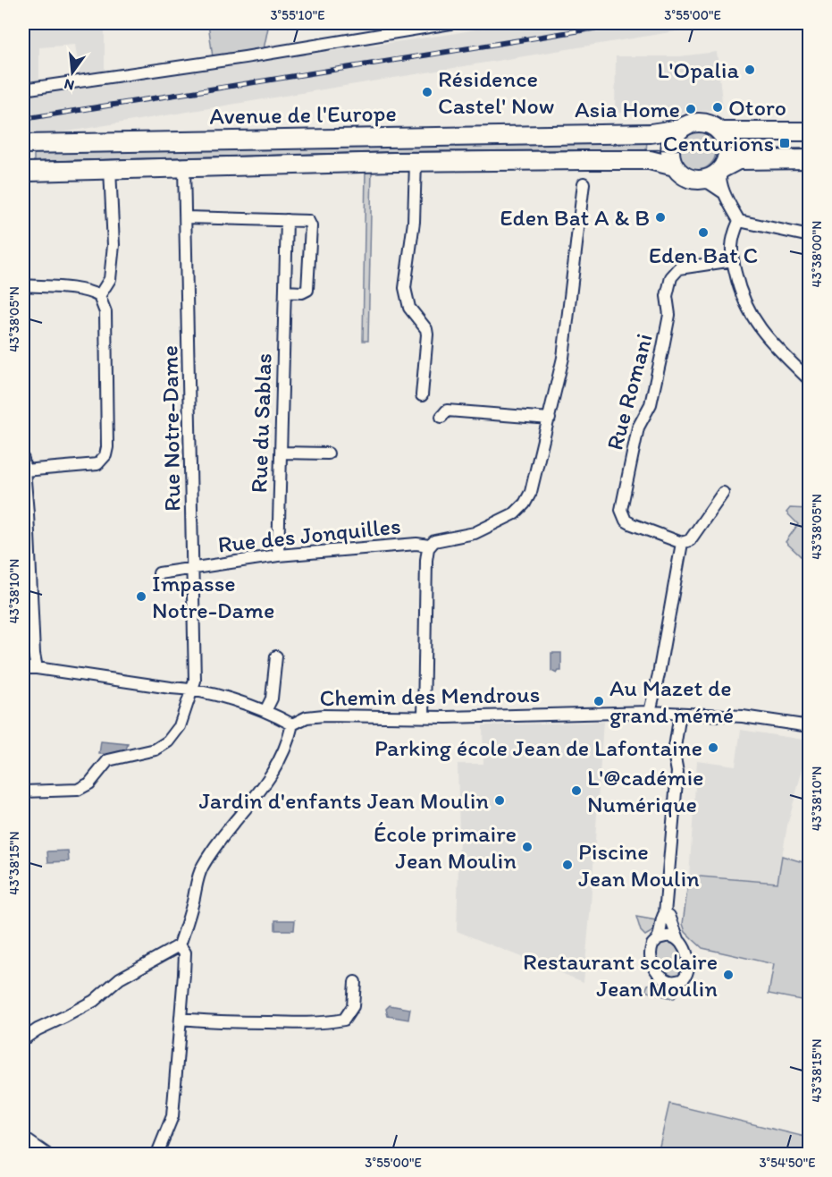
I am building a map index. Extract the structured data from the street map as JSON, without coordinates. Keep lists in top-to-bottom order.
{
  "streets": {
    "main road": ["Avenue de l'Europe"],
    "street": [
      "Rue Romani",
      "Rue du Sablas",
      "Rue Notre-Dame",
      "Rue des Jonquilles",
      "Chemin des Mendrous"
    ]
  },
  "crossings": [
    ["Rue du Sablas", "Rue des Jonquilles"],
    ["Rue Notre-Dame", "Rue des Jonquilles"]
  ],
  "places": {
    "other": [
      "L'Opalia",
      "Résidence Castel' Now",
      "Otoro",
      "Asia Home",
      "Eden Bat A & B",
      "Eden Bat C",
      "Impasse Notre-Dame",
      "Au Mazet de grand mémé",
      "Parking école Jean de Lafontaine",
      "L'@cadémie Numérique",
      "Jardin d'enfants Jean Moulin",
      "École primaire Jean Moulin",
      "Piscine Jean Moulin",
      "Restaurant scolaire Jean Moulin"
    ],
    "transit": ["Centurions"]
  },
  "north": "bottom",
  "coordinates": [
    "3°55'10\"E",
    "3°55'00\"E",
    "43°38'00\"N",
    "43°38'05\"N",
    "43°38'10\"N",
    "43°38'15\"N",
    "3°54'50\"E"
  ]
}
